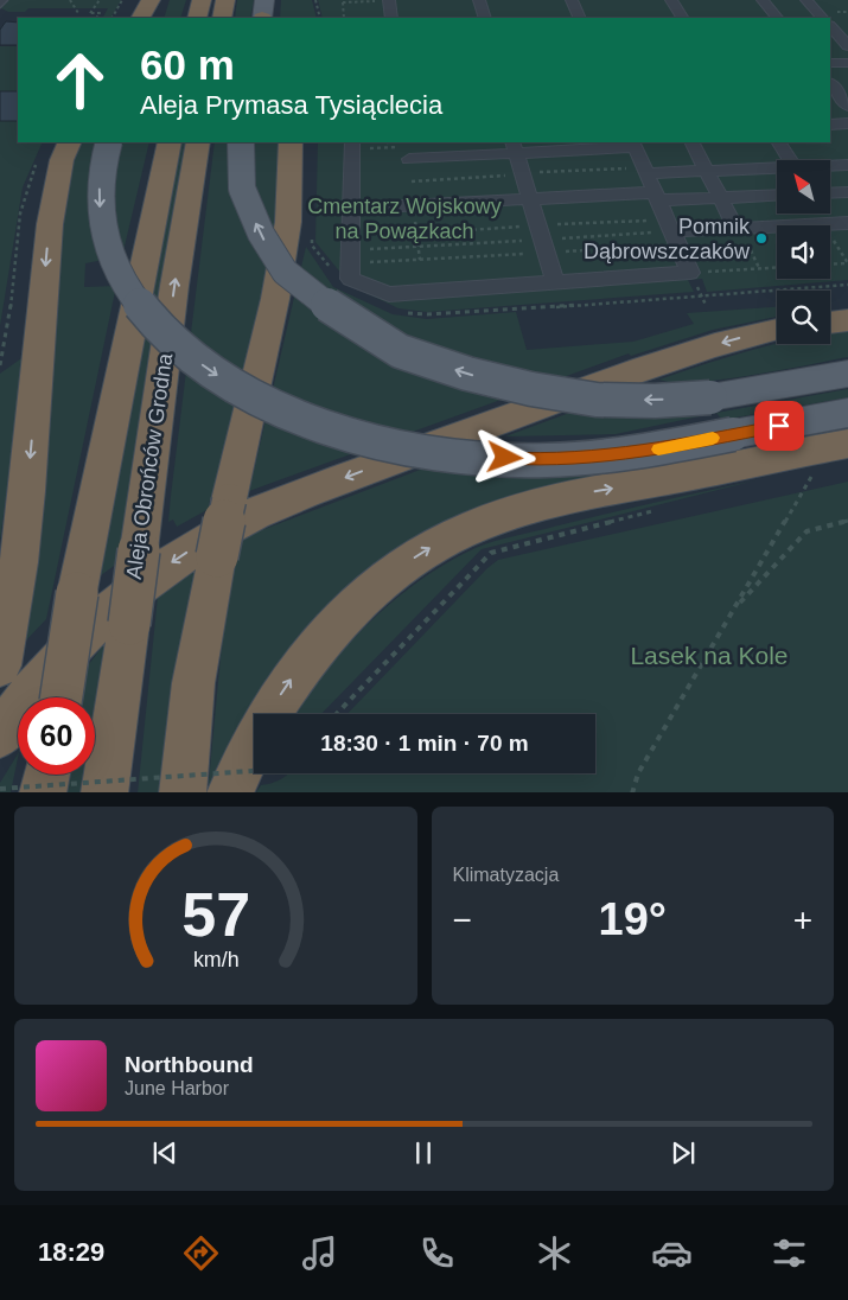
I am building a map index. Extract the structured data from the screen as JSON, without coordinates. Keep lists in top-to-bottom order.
{
  "streets": {
    "highway": ["Aleja Obrońców Grodna"]
  },
  "parks": ["Cmentarz Wojskowy na Powązkach", "Lasek na Kole"],
  "places": ["Pomnik Dąbrowszczaków"],
  "north": "top left",
  "page": {
    "turn": ["60 m", "Aleja Prymasa Tysiąclecia"],
    "limit": "60",
    "trip": "18:30 · 1 min · 70 m",
    "tile": "Klimatyzacja",
    "heat": ["−", "19°", "+"],
    "song": ["Northbound", "June Harbor"],
    "tabs": "18:29",
    "gauge": ["57", "km/h"]
  }
}
